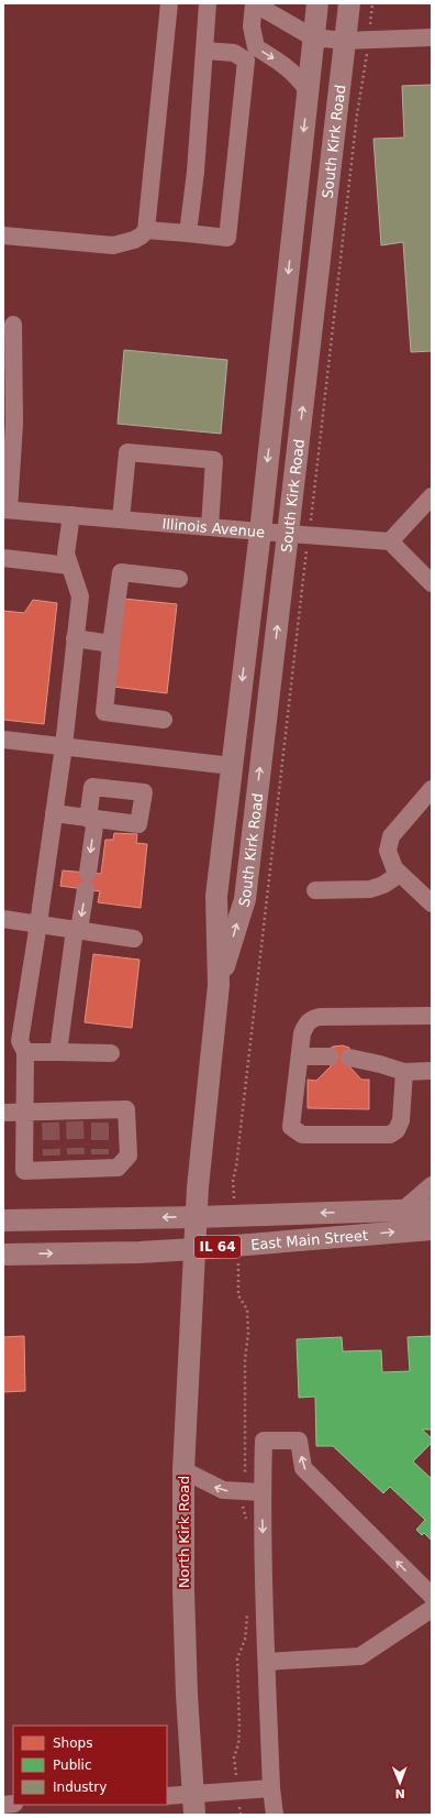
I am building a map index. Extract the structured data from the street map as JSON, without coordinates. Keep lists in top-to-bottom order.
{
  "streets": {
    "main road": [
      "South Kirk Road",
      "East Main Street",
      "IL 64",
      "North Kirk Road"
    ],
    "street": ["Illinois Avenue"]
  },
  "crossings": [
    ["South Kirk Road", "Illinois Avenue"],
    ["South Kirk Road", "East Main Street"],
    ["South Kirk Road", "North Kirk Road"],
    ["East Main Street", "North Kirk Road"]
  ],
  "legend": ["Shops", "Public", "Industry"],
  "north": "bottom"
}
